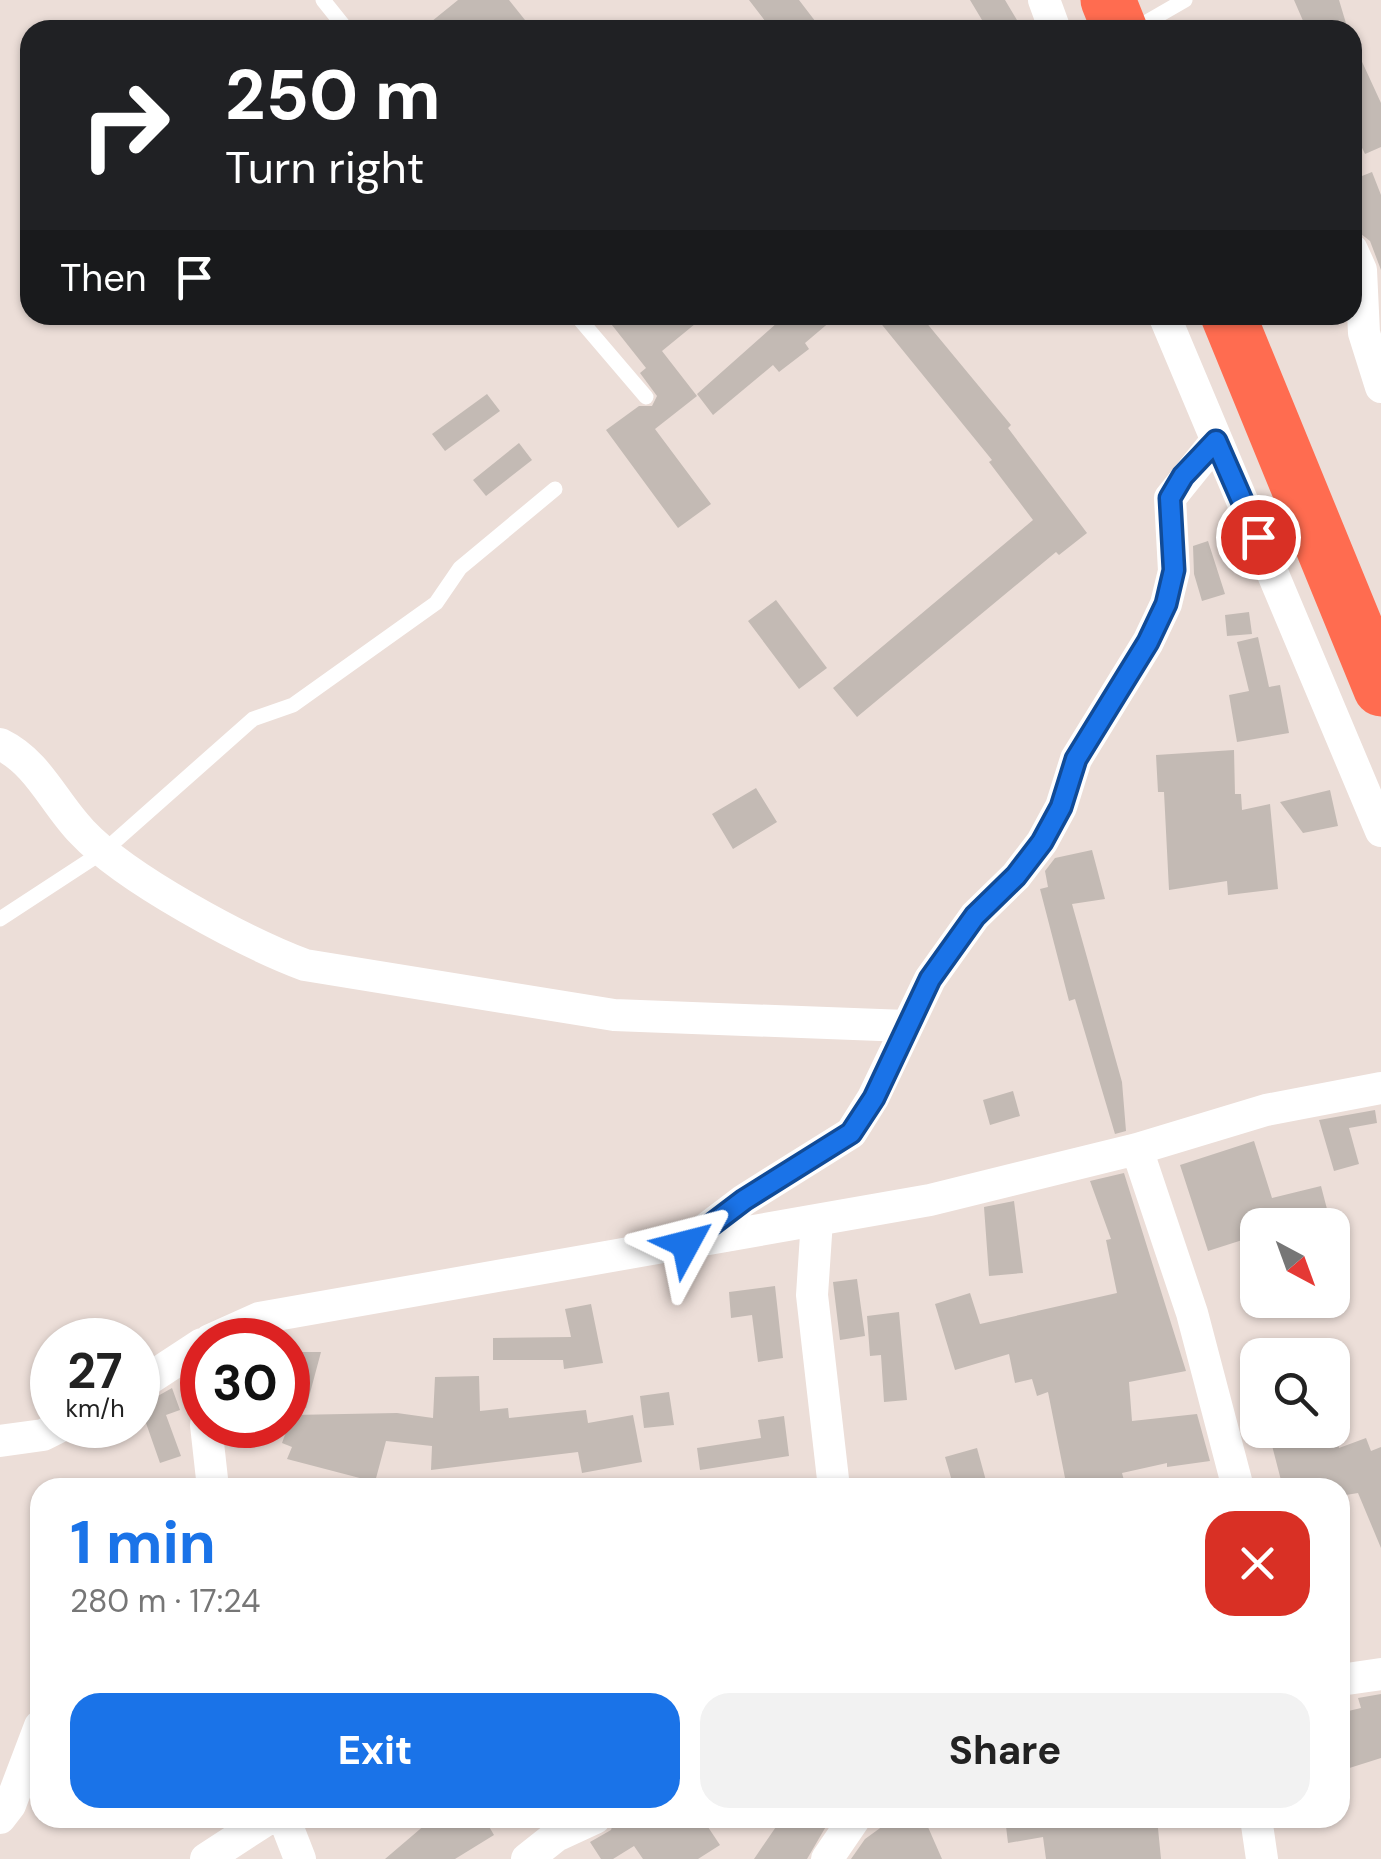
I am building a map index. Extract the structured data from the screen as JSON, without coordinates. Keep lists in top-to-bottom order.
{
  "north": "bottom right",
  "page": {
    "turn": ["250 m", "Turn right"],
    "then": "Then",
    "speed": "27 km/h",
    "limit": "30",
    "heading": ["1 min", "280 m · 17:24"],
    "buttons": ["Exit", "Share"]
  }
}
